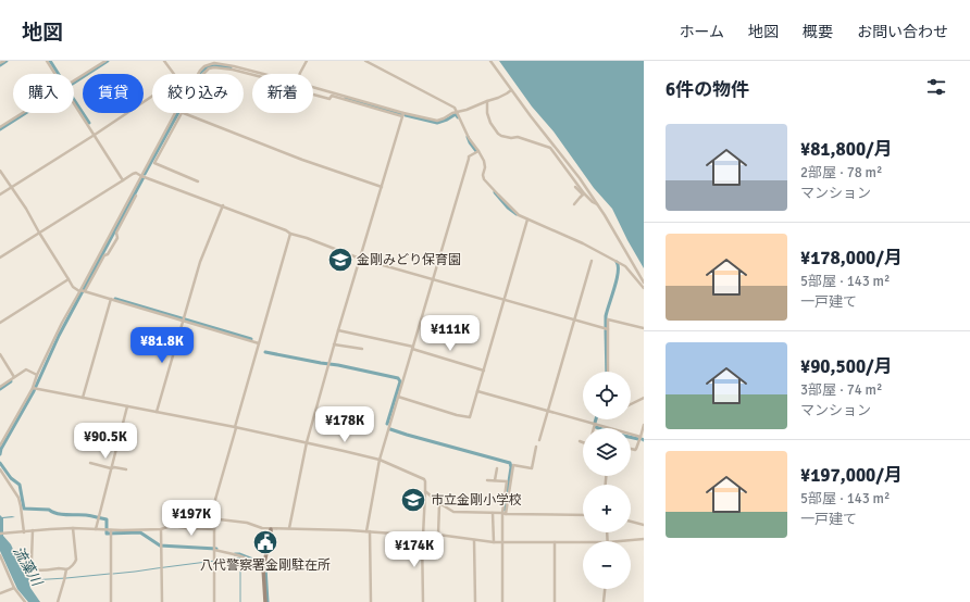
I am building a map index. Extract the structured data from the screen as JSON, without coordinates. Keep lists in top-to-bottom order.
{
  "water": ["流藻川"],
  "places": {
    "school or university": ["金剛みどり保育園", "市立金剛小学校"],
    "public building": ["八代警察署金剛駐在所"]
  },
  "page": {
    "header": "地図",
    "nav": [
      "ホーム",
      "地図",
      "概要",
      "お問い合わせ"
    ],
    "heading": "6件の物件",
    "chip": [
      "購入",
      "賃貸",
      "絞り込み",
      "新着"
    ],
    "list": [
      {
        "name": "¥81,800/月",
        "note": "2部屋 · 78 m² · マンション"
      },
      {
        "name": "¥178,000/月",
        "note": "5部屋 · 143 m² · 一戸建て"
      },
      {
        "name": "¥90,500/月",
        "note": "3部屋 · 74 m² · マンション"
      },
      {
        "name": "¥197,000/月",
        "note": "5部屋 · 143 m² · 一戸建て"
      }
    ],
    "price": [
      "¥111K",
      "¥81.8K",
      "¥178K",
      "¥90.5K",
      "¥197K",
      "¥174K"
    ],
    "map_buttons": ["+", "−"]
  }
}
